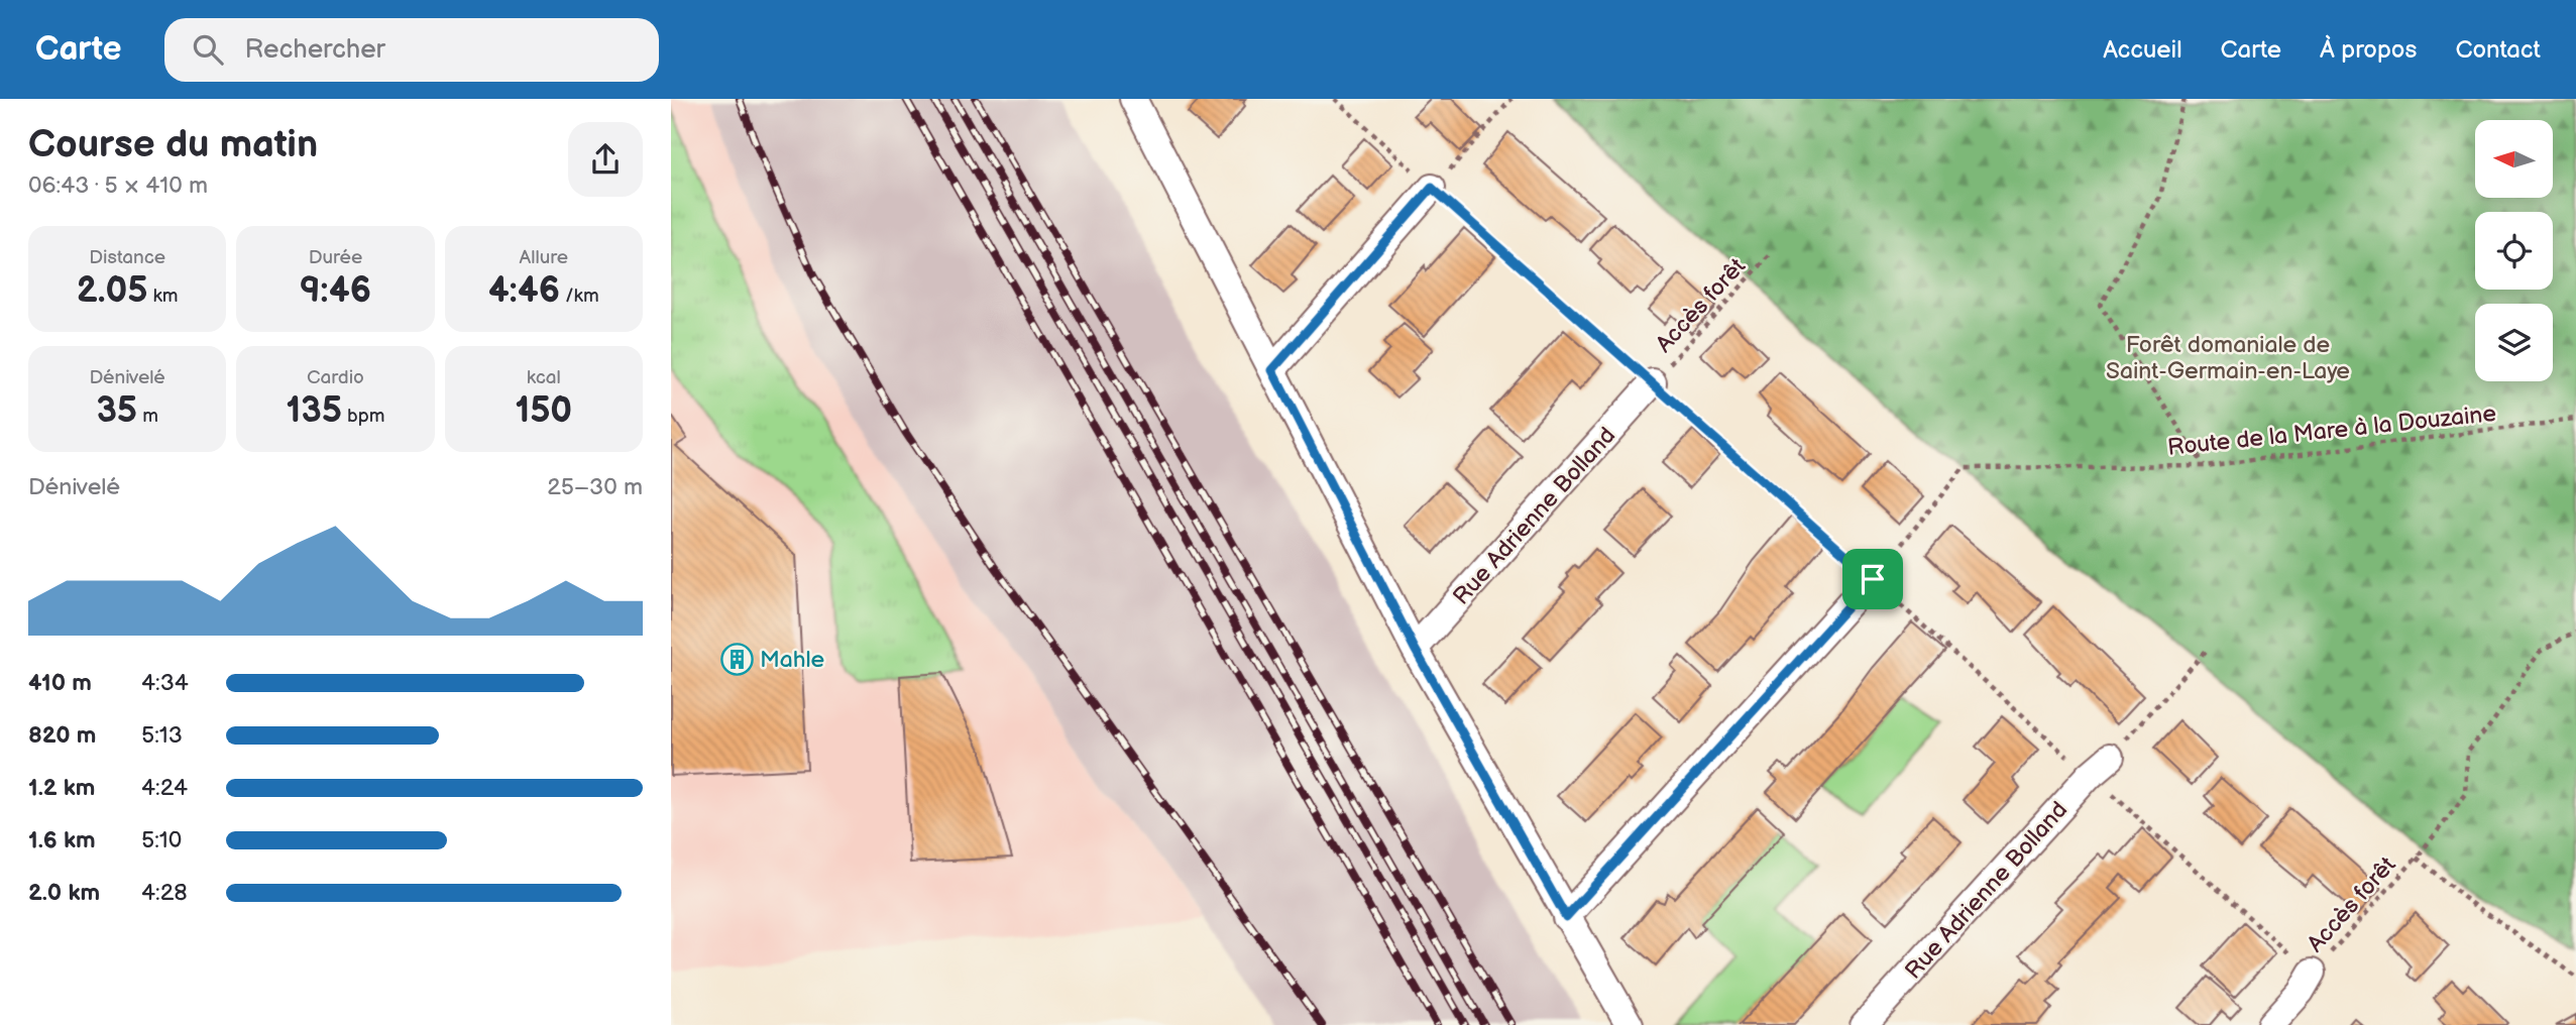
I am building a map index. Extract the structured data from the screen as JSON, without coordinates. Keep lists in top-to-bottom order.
{
  "streets": {
    "street": ["Rue Adrienne Bolland"],
    "path": ["Accès forêt", "Route de la Mare à la Douzaine"]
  },
  "crossings": [
    ["Accès forêt", "Rue Adrienne Bolland"]
  ],
  "parks": ["Forêt domaniale de Saint-Germain-en-Laye"],
  "places": {
    "building": ["Mahle"]
  },
  "north": "left",
  "page": {
    "header": "Carte",
    "search": "Rechercher",
    "nav": [
      "Accueil",
      "Carte",
      "À propos",
      "Contact"
    ],
    "heading": ["Course du matin", "06:43 · 5 × 410 m"],
    "stats": [
      ["Distance", "2.05 km"],
      ["Durée", "9:46"],
      ["Allure", "4:46 /km"],
      ["Dénivelé", "35 m"],
      ["Cardio", "135 bpm"],
      ["kcal", "150"]
    ],
    "chart": ["Dénivelé", "25–30 m"],
    "list": [
      {
        "name": "410 m",
        "note": "4:34"
      },
      {
        "name": "820 m",
        "note": "5:13"
      },
      {
        "name": "1.2 km",
        "note": "4:24"
      },
      {
        "name": "1.6 km",
        "note": "5:10"
      },
      {
        "name": "2.0 km",
        "note": "4:28"
      }
    ]
  }
}
